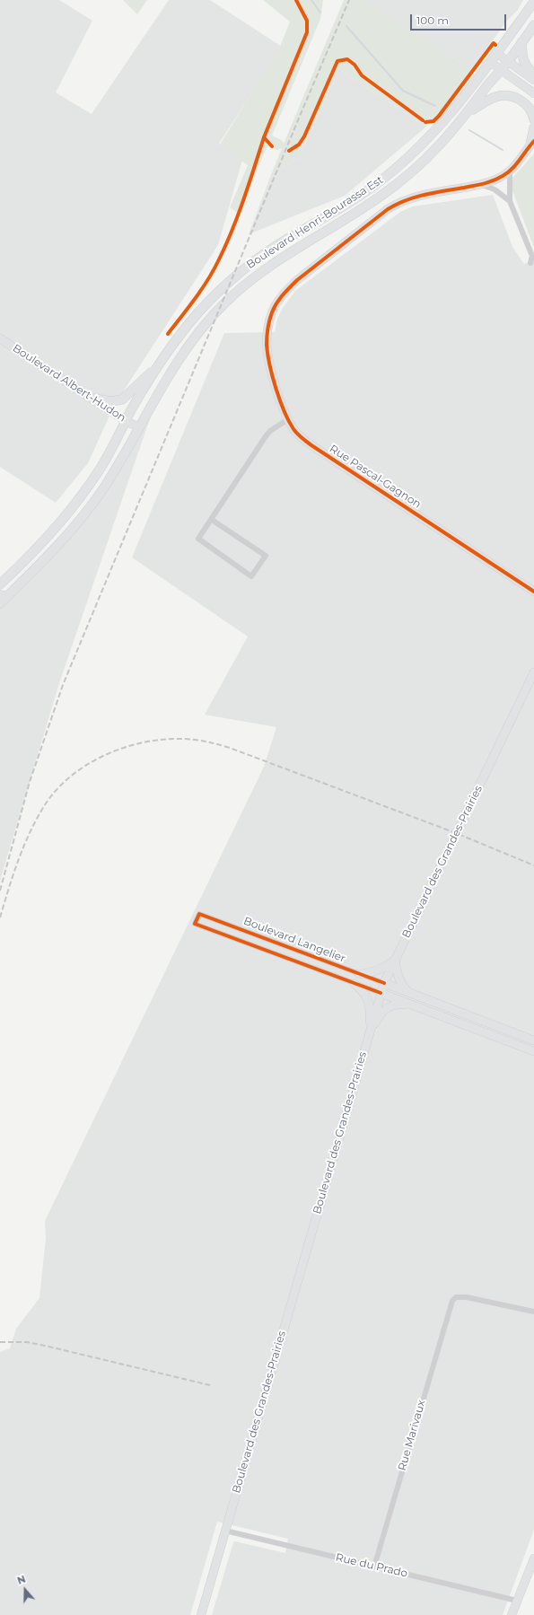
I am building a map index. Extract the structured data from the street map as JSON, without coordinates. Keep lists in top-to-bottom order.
{
  "streets": {
    "main road": [
      "Boulevard Henri-Bourassa Est",
      "Boulevard Albert-Hudon",
      "Rue Pascal-Gagnon",
      "Boulevard des Grandes-Prairies",
      "Boulevard Langelier"
    ],
    "street": ["Rue Marivaux", "Rue du Prado"]
  },
  "crossings": [
    ["Boulevard Henri-Bourassa Est", "Boulevard Albert-Hudon"],
    ["Boulevard des Grandes-Prairies", "Boulevard Langelier"],
    ["Boulevard des Grandes-Prairies", "Rue du Prado"],
    ["Rue Marivaux", "Rue du Prado"]
  ],
  "scale_bar": "100 m",
  "north": "top"
}
